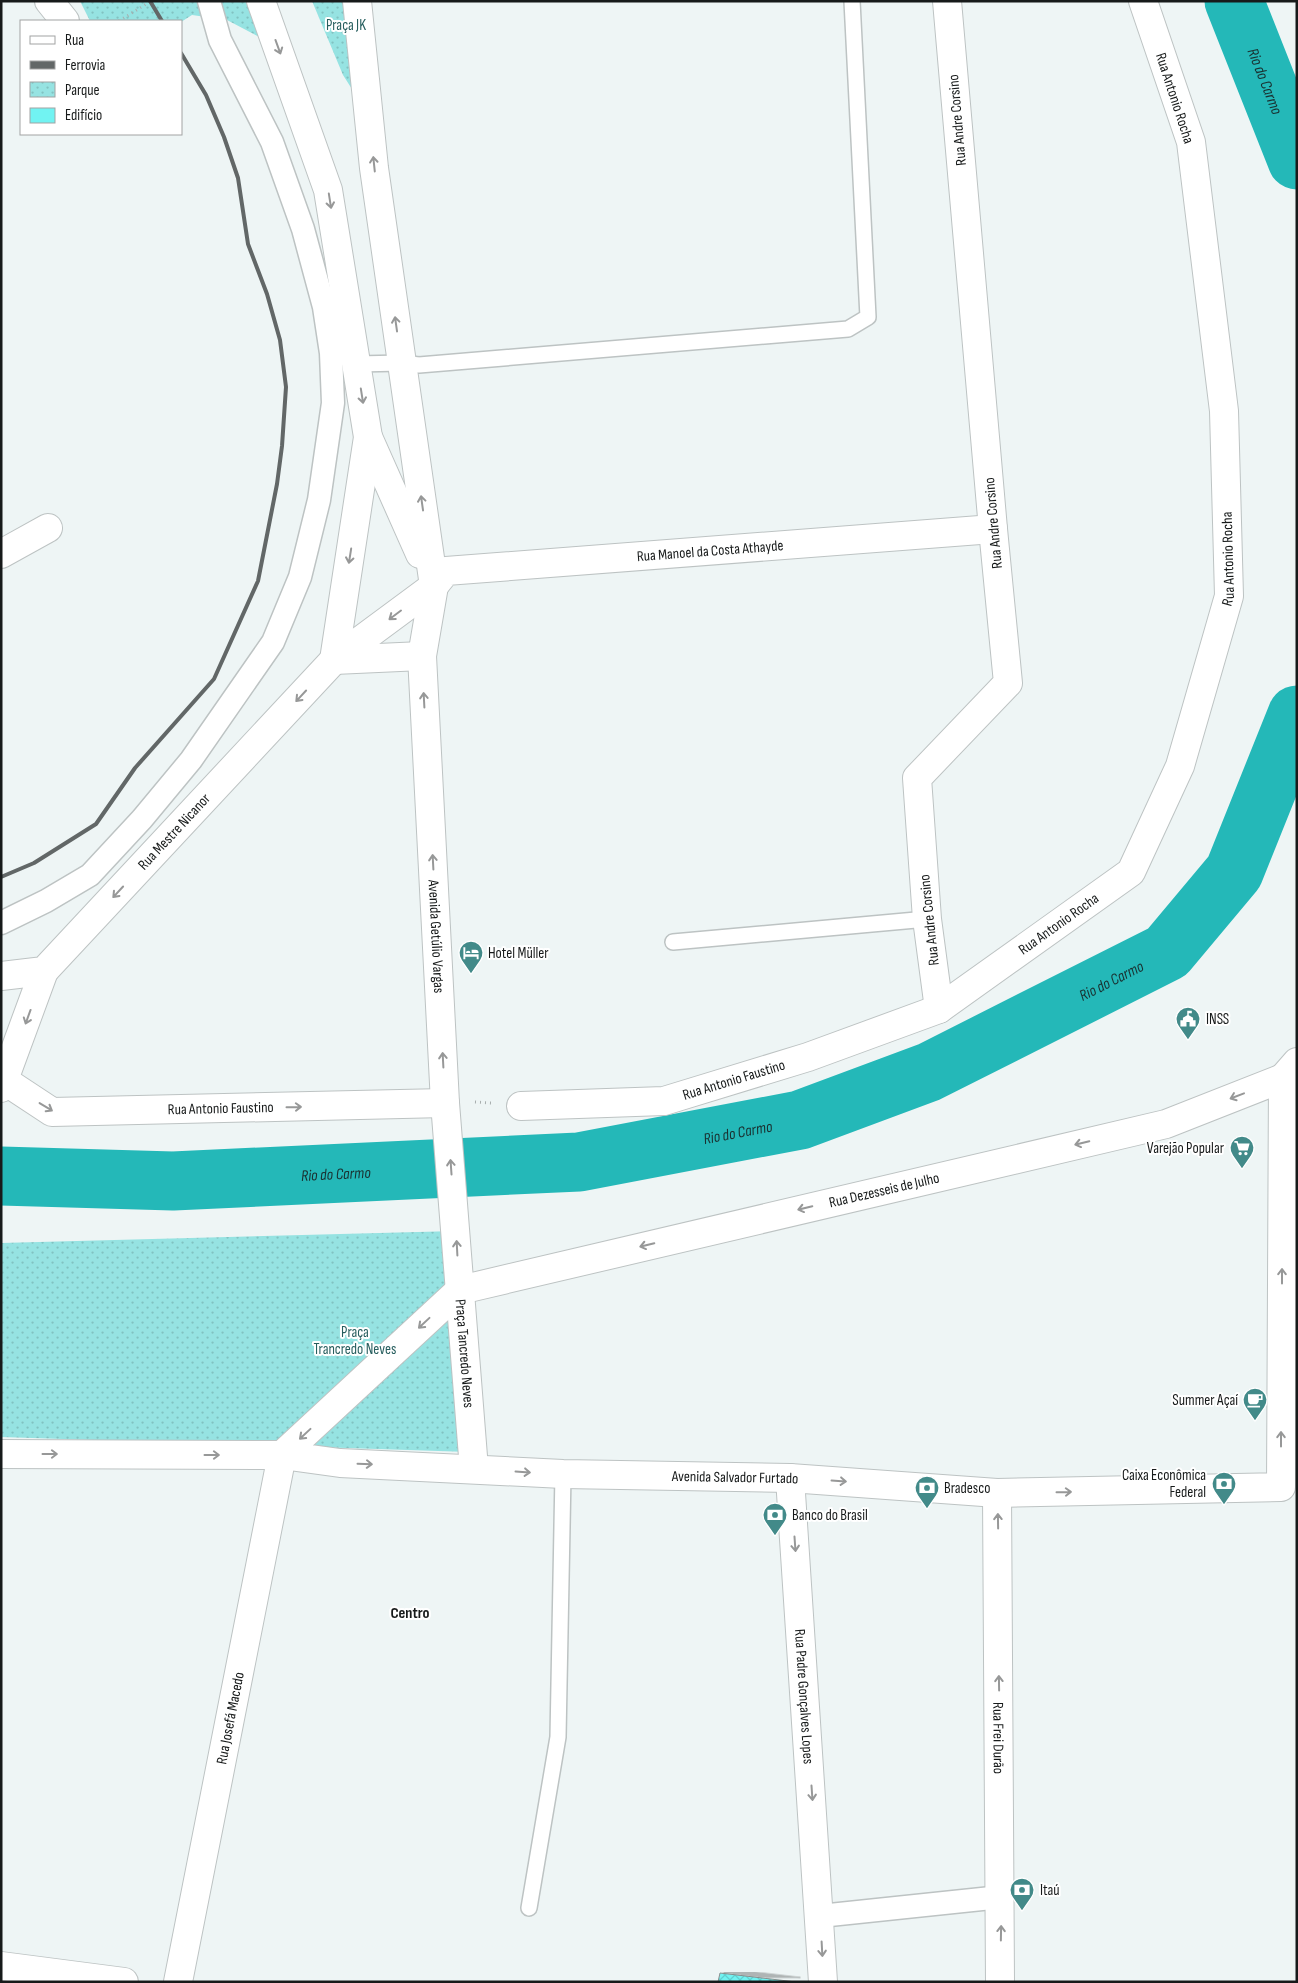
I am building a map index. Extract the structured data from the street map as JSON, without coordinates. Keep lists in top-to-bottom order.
{
  "streets": {
    "street": [
      "Rua Antonio Rocha",
      "Rua Andre Corsino",
      "Rua Manoel da Costa Athayde",
      "Rua Mestre Nicanor",
      "Avenida Getúlio Vargas",
      "Rua Antonio Faustino",
      "Rua Dezesseis de Julho",
      "Praça Tancredo Neves",
      "Avenida Salvador Furtado",
      "Rua Padre Gonçalves Lopes",
      "Rua Josefá Macedo",
      "Rua Frei Durão"
    ]
  },
  "crossings": [
    ["Rua Antonio Rocha", "Rua Andre Corsino"],
    ["Rua Antonio Rocha", "Rua Antonio Faustino"],
    ["Rua Andre Corsino", "Rua Manoel da Costa Athayde"],
    ["Rua Andre Corsino", "Rua Antonio Faustino"],
    ["Rua Manoel da Costa Athayde", "Rua Mestre Nicanor"],
    ["Rua Manoel da Costa Athayde", "Avenida Getúlio Vargas"],
    ["Avenida Getúlio Vargas", "Rua Antonio Faustino"],
    ["Avenida Getúlio Vargas", "Rua Dezesseis de Julho"],
    ["Avenida Getúlio Vargas", "Praça Tancredo Neves"],
    ["Rua Dezesseis de Julho", "Praça Tancredo Neves"],
    ["Rua Dezesseis de Julho", "Avenida Salvador Furtado"],
    ["Praça Tancredo Neves", "Avenida Salvador Furtado"],
    ["Praça Tancredo Neves", "Rua Josefá Macedo"],
    ["Avenida Salvador Furtado", "Rua Padre Gonçalves Lopes"],
    ["Avenida Salvador Furtado", "Rua Frei Durão"]
  ],
  "one_way": [
    "Rua Mestre Nicanor",
    "Rua Antonio Faustino",
    "Rua Dezesseis de Julho",
    "Praça Tancredo Neves",
    "Rua Padre Gonçalves Lopes",
    "Rua Frei Durão"
  ],
  "districts": ["Centro"],
  "water": ["Rio do Carmo"],
  "parks": ["Praça JK", "Praça Trancredo Neves"],
  "places": {
    "hotel": ["Hotel Müller"],
    "public building": ["INSS"],
    "supermarket": ["Varejão Popular"],
    "cafe": ["Summer Açaí"],
    "bank": [
      "Caixa Econômica Federal",
      "Bradesco",
      "Banco do Brasil",
      "Itaú"
    ]
  },
  "legend": [
    "Rua",
    "Ferrovia",
    "Parque",
    "Edifício"
  ]
}
